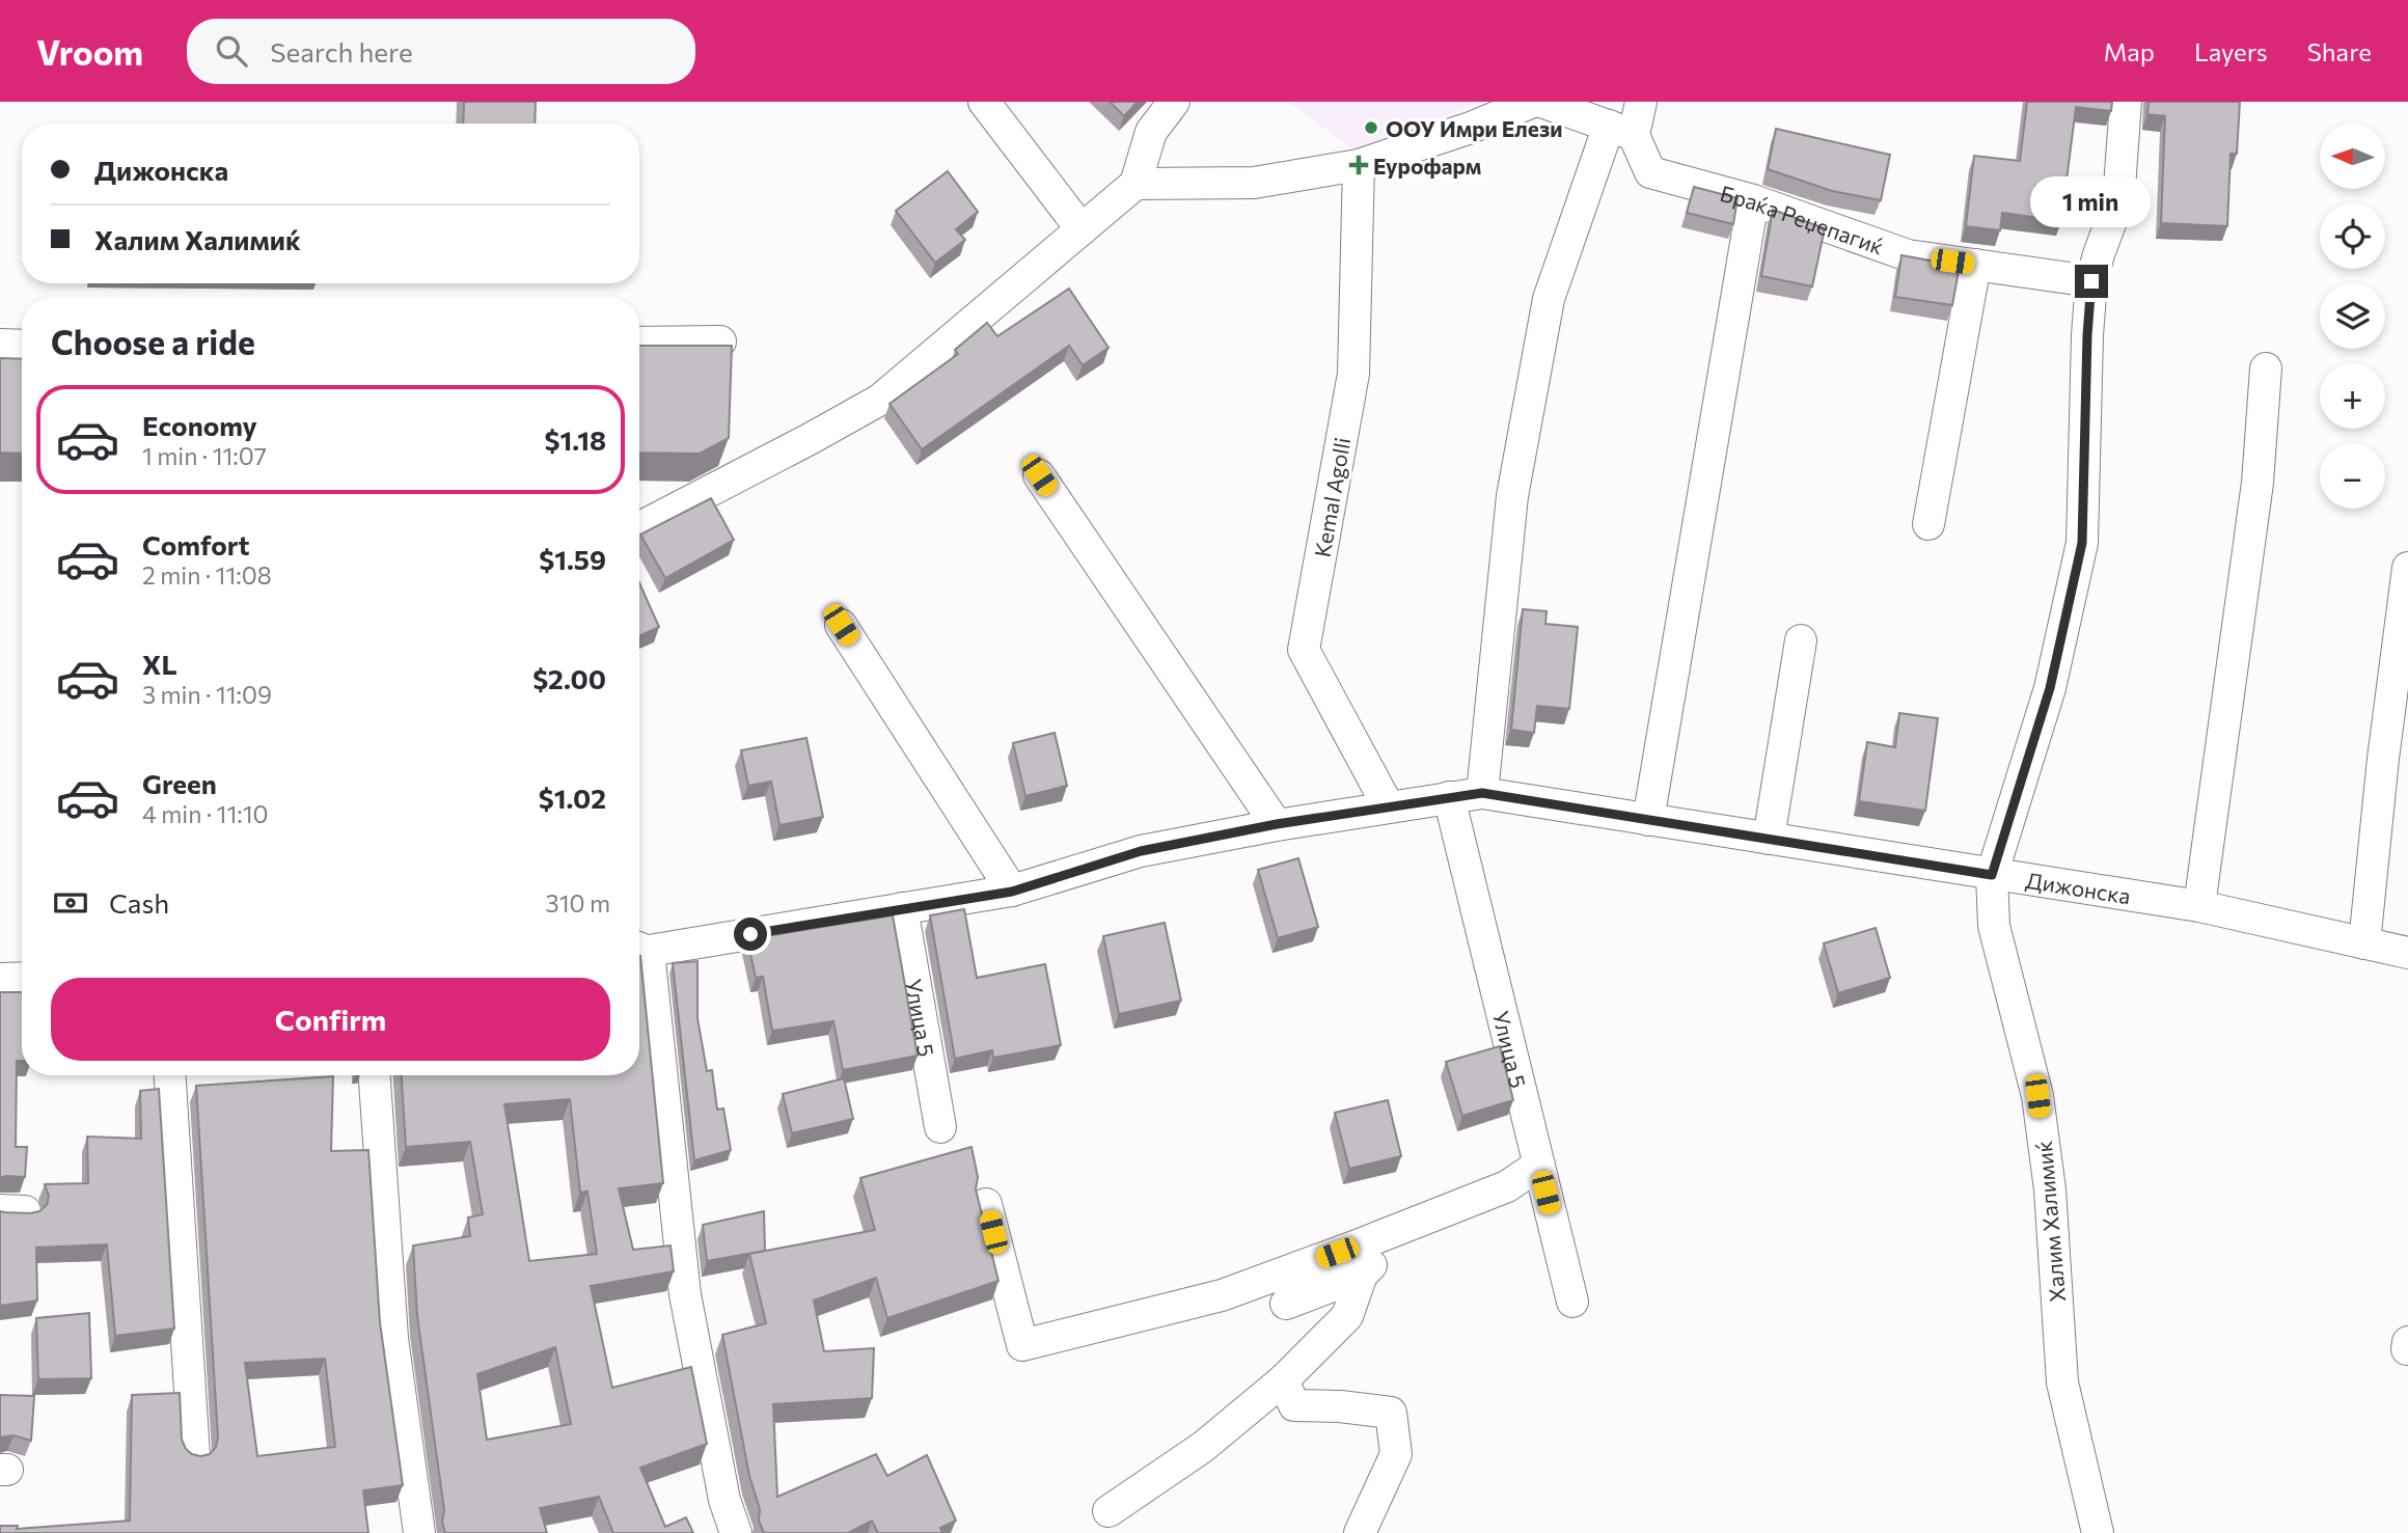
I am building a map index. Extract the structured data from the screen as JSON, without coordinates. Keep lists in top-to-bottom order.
{
  "streets": {
    "street": [
      "Браќа Реџепагиќ",
      "Kemal Agolli",
      "Дижонска",
      "Улица 5",
      "Халим Халимиќ"
    ]
  },
  "crossings": [
    ["Браќа Реџепагиќ", "Халим Халимиќ"],
    ["Kemal Agolli", "Дижонска"],
    ["Дижонска", "Улица 5"],
    ["Дижонска", "Халим Халимиќ"]
  ],
  "places": {
    "other": ["ООУ Имри Елези"],
    "health": ["Еурофарм"]
  },
  "north": "left",
  "page": {
    "header": "Vroom",
    "search": "Search here",
    "nav": ["Map", "Layers", "Share"],
    "map_buttons": ["+", "−"],
    "banner": ["Дижонска", "Халим Халимиќ"],
    "bubble": "1 min",
    "heading": "Choose a ride",
    "list": [
      {
        "name": "Economy",
        "note": "1 min · 11:07",
        "value": "$1.18"
      },
      {
        "name": "Comfort",
        "note": "2 min · 11:08",
        "value": "$1.59"
      },
      {
        "name": "XL",
        "note": "3 min · 11:09",
        "value": "$2.00"
      },
      {
        "name": "Green",
        "note": "4 min · 11:10",
        "value": "$1.02"
      }
    ],
    "pay": ["Cash", "310 m"],
    "buttons": "Confirm"
  }
}
